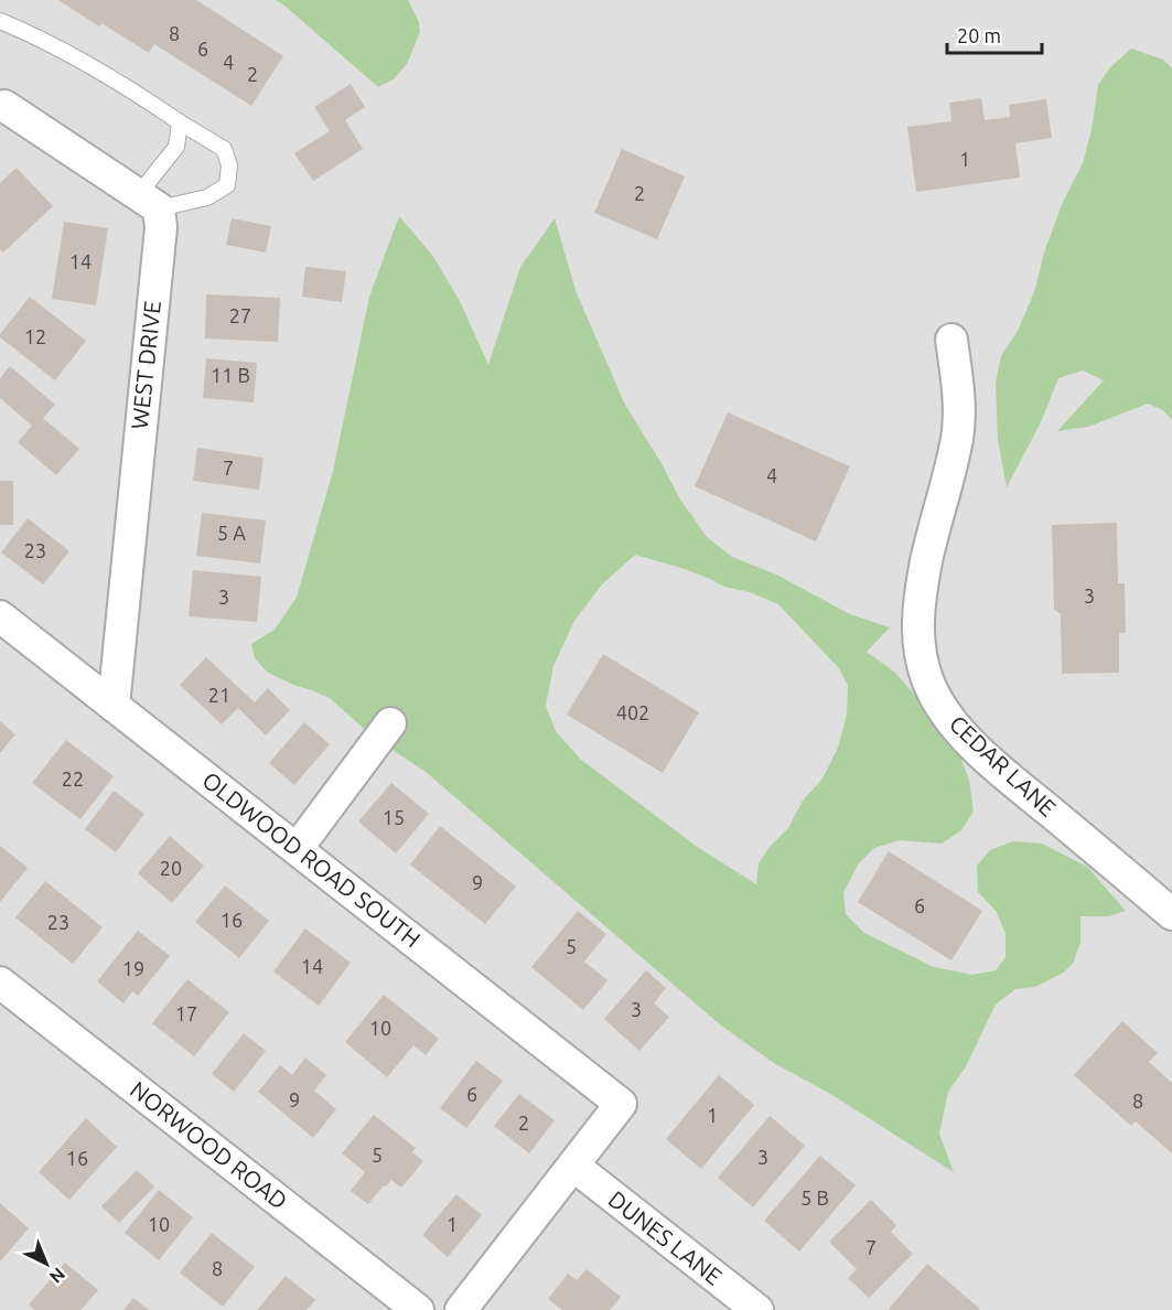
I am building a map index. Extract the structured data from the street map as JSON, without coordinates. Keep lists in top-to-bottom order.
{
  "streets": {
    "street": [
      "WEST DRIVE",
      "CEDAR LANE",
      "OLDWOOD ROAD SOUTH",
      "NORWOOD ROAD",
      "DUNES LANE"
    ]
  },
  "crossings": [
    ["WEST DRIVE", "OLDWOOD ROAD SOUTH"],
    ["OLDWOOD ROAD SOUTH", "DUNES LANE"]
  ],
  "house_numbers": [
    "8",
    "6",
    "4",
    "2",
    "1",
    "2",
    "14",
    "27",
    "12",
    "11 B",
    "7",
    "4",
    "5 A",
    "23",
    "3",
    "3",
    "21",
    "402",
    "22",
    "15",
    "20",
    "9",
    "6",
    "16",
    "23",
    "5",
    "14",
    "19",
    "3",
    "17",
    "10",
    "6",
    "9",
    "8",
    "1",
    "2",
    "5",
    "3",
    "16",
    "5 B",
    "10",
    "1",
    "7",
    "8"
  ],
  "scale_bar": "20 m",
  "north": "bottom right"
}
